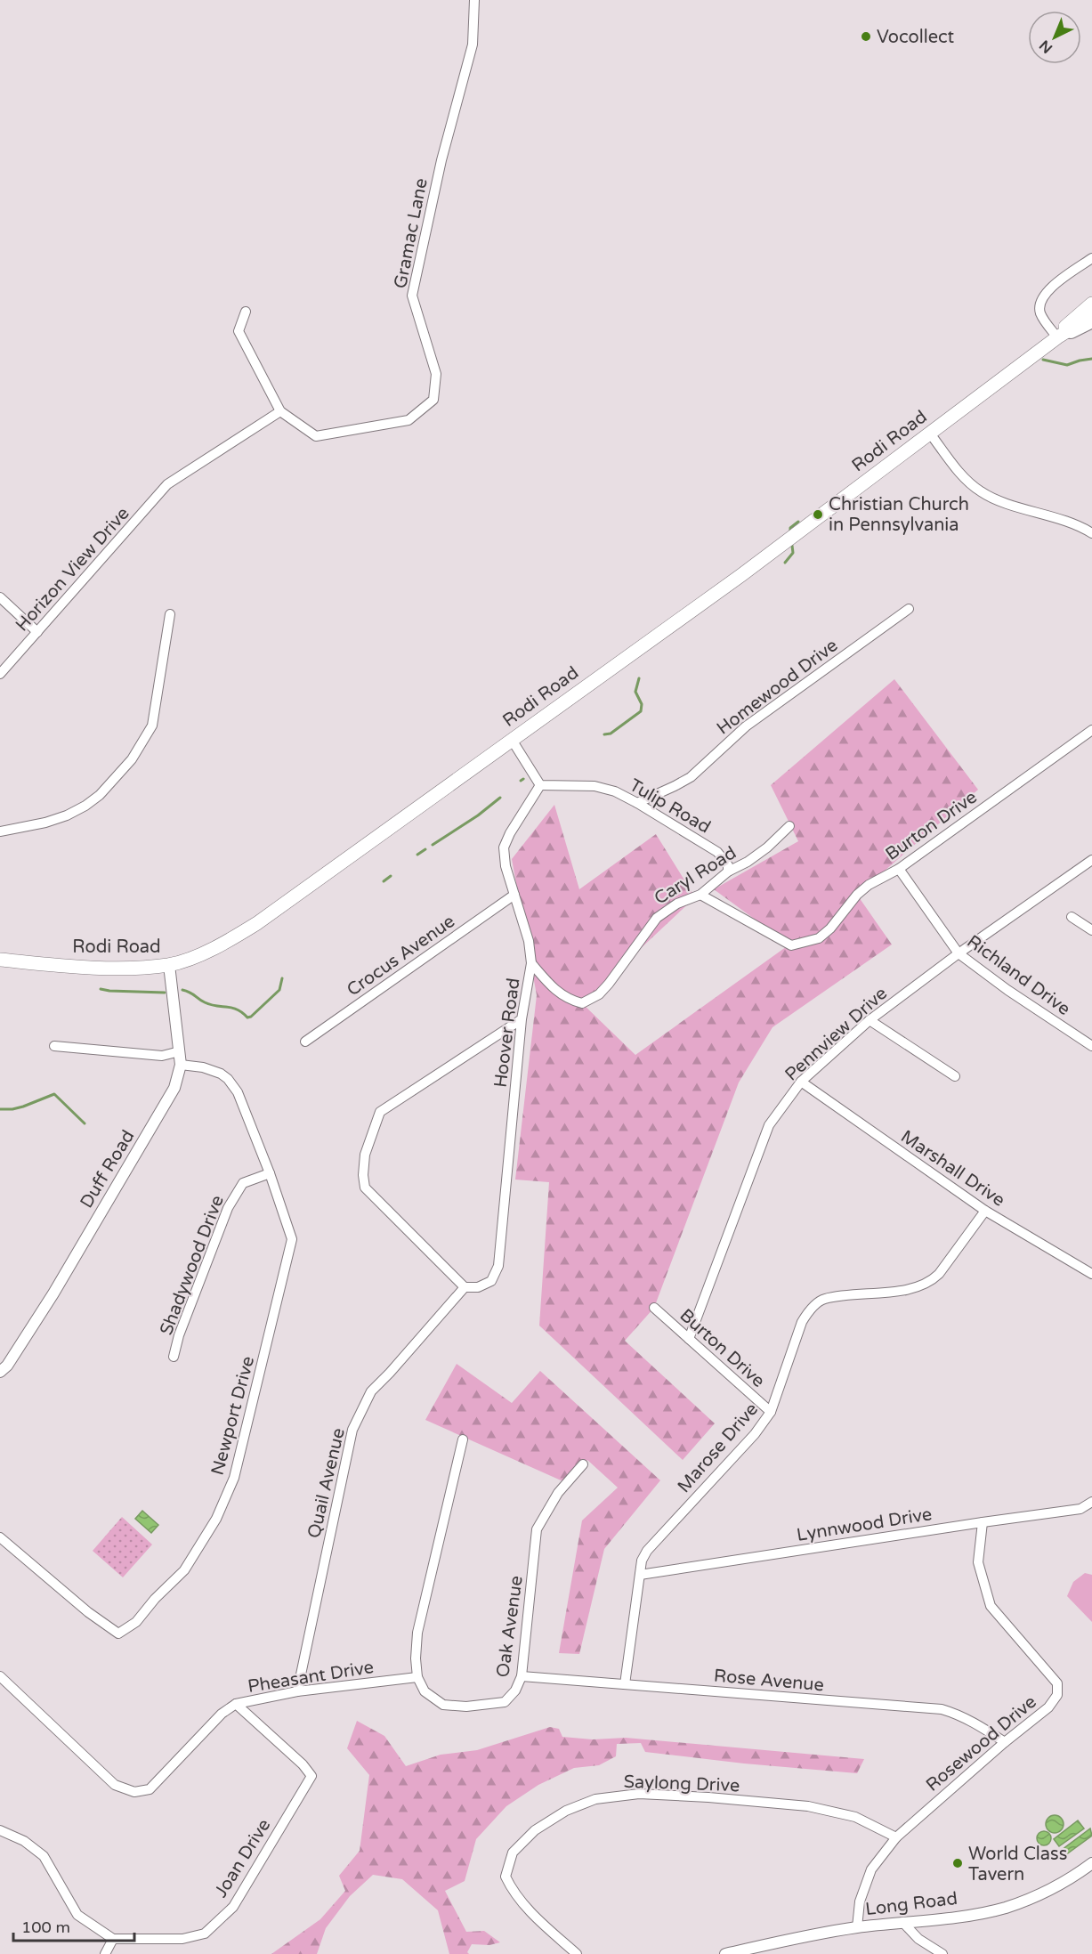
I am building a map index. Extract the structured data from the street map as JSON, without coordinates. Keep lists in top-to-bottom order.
{
  "streets": {
    "main road": ["Rodi Road"],
    "street": [
      "Gramac Lane",
      "Horizon View Drive",
      "Homewood Drive",
      "Tulip Road",
      "Burton Drive",
      "Caryl Road",
      "Crocus Avenue",
      "Richland Drive",
      "Hoover Road",
      "Pennview Drive",
      "Marshall Drive",
      "Duff Road",
      "Shadywood Drive",
      "Newport Drive",
      "Marose Drive",
      "Quail Avenue",
      "Lynnwood Drive",
      "Oak Avenue",
      "Pheasant Drive",
      "Rose Avenue",
      "Rosewood Drive",
      "Saylong Drive",
      "Joan Drive",
      "Long Road"
    ]
  },
  "crossings": [
    ["Gramac Lane", "Horizon View Drive"],
    ["Rodi Road", "Duff Road"],
    ["Homewood Drive", "Tulip Road"],
    ["Tulip Road", "Caryl Road"],
    ["Tulip Road", "Hoover Road"],
    ["Burton Drive", "Caryl Road"],
    ["Burton Drive", "Richland Drive"],
    ["Burton Drive", "Pennview Drive"],
    ["Burton Drive", "Marose Drive"],
    ["Caryl Road", "Hoover Road"],
    ["Crocus Avenue", "Hoover Road"],
    ["Richland Drive", "Pennview Drive"],
    ["Hoover Road", "Quail Avenue"],
    ["Pennview Drive", "Marshall Drive"],
    ["Marshall Drive", "Marose Drive"],
    ["Duff Road", "Newport Drive"],
    ["Shadywood Drive", "Newport Drive"],
    ["Marose Drive", "Lynnwood Drive"],
    ["Marose Drive", "Rose Avenue"],
    ["Quail Avenue", "Pheasant Drive"],
    ["Lynnwood Drive", "Rosewood Drive"],
    ["Oak Avenue", "Pheasant Drive"],
    ["Oak Avenue", "Rose Avenue"],
    ["Pheasant Drive", "Joan Drive"],
    ["Rose Avenue", "Rosewood Drive"],
    ["Rosewood Drive", "Saylong Drive"],
    ["Rosewood Drive", "Long Road"]
  ],
  "places": ["Vocollect", "Christian Church in Pennsylvania", "World Class Tavern"],
  "scale_bar": "100 m",
  "north": "bottom left"
}
